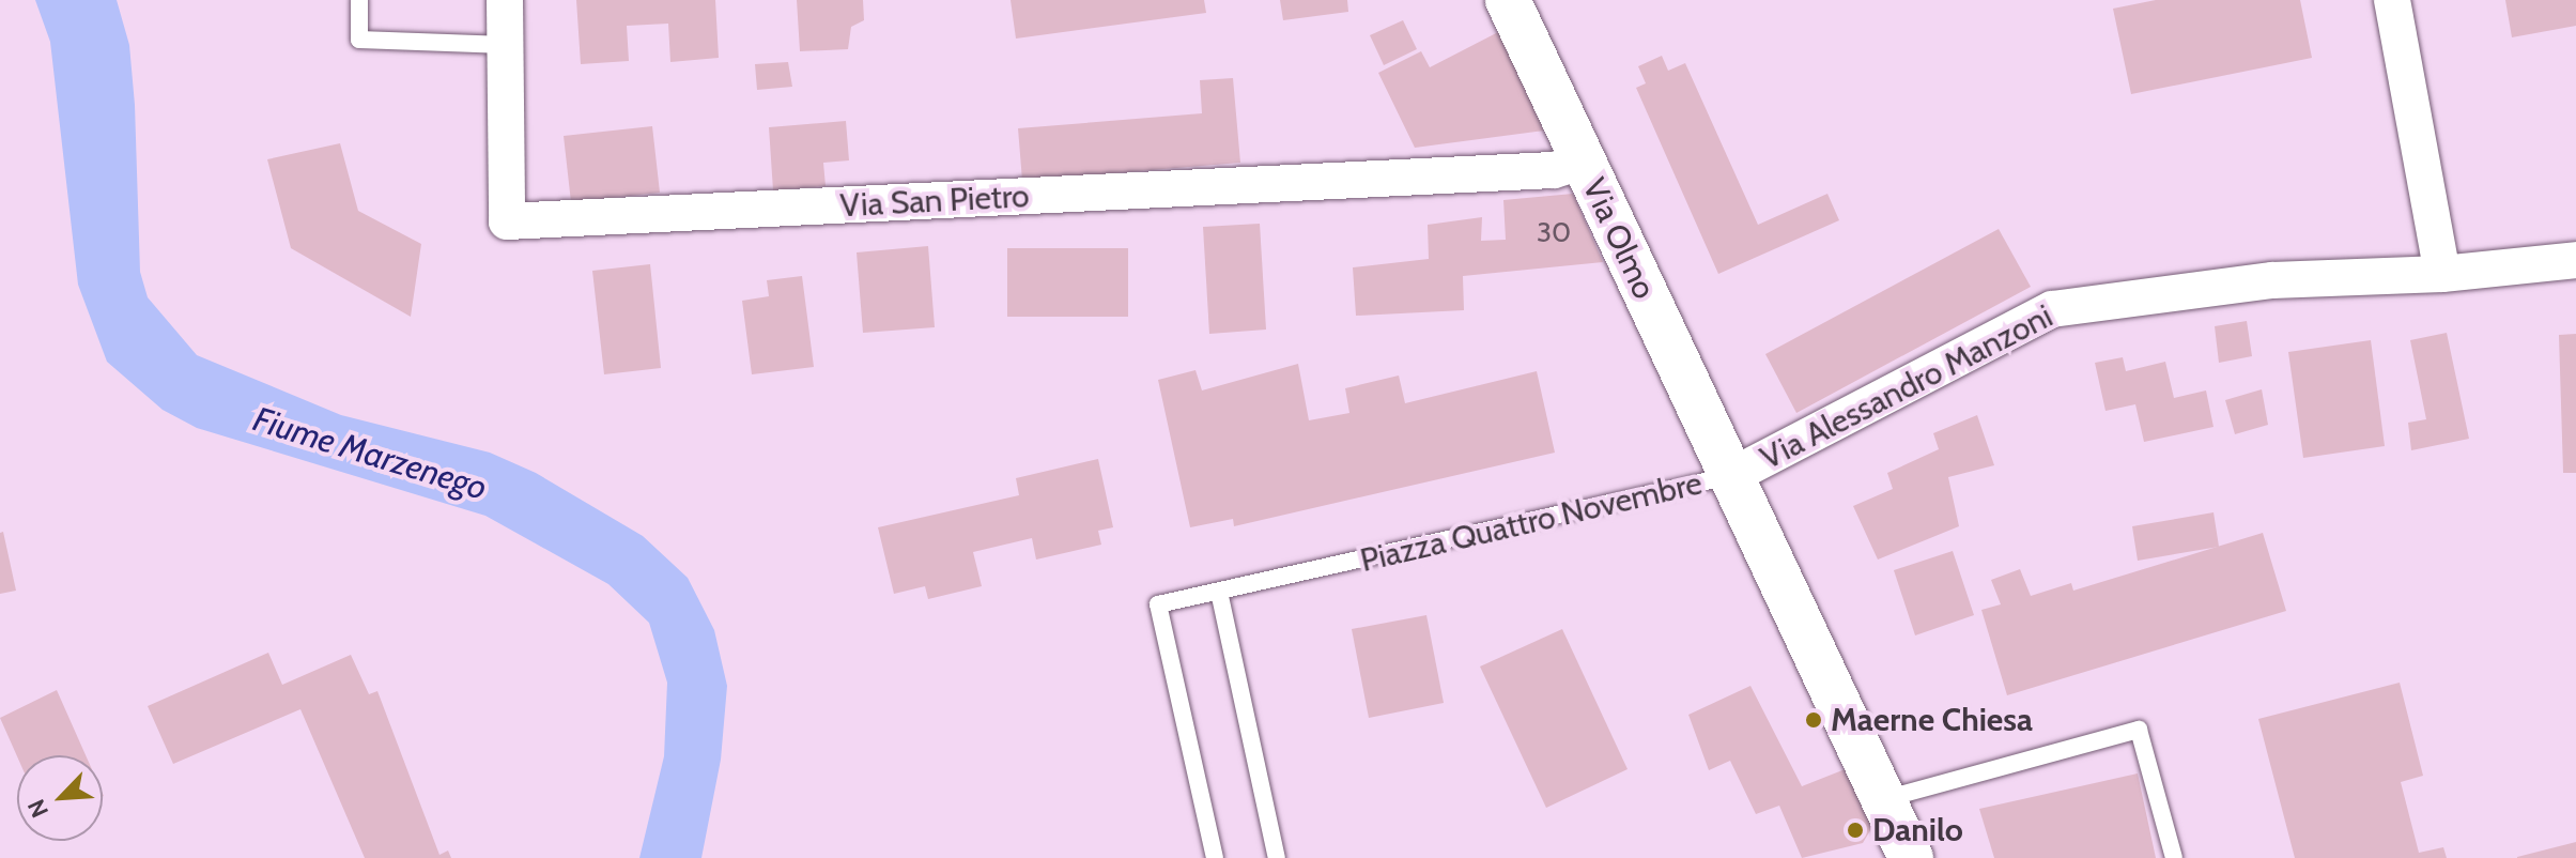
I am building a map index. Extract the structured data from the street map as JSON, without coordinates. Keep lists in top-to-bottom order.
{
  "streets": {
    "street": [
      "Via San Pietro",
      "Via Olmo",
      "Via Alessandro Manzoni",
      "Piazza Quattro Novembre"
    ]
  },
  "crossings": [
    ["Via San Pietro", "Via Olmo"],
    ["Via Olmo", "Via Alessandro Manzoni"],
    ["Via Olmo", "Piazza Quattro Novembre"],
    ["Via Alessandro Manzoni", "Piazza Quattro Novembre"]
  ],
  "water": ["Fiume Marzenego"],
  "places": ["Maerne Chiesa", "Danilo"],
  "house_numbers": ["30"],
  "north": "bottom left"
}
